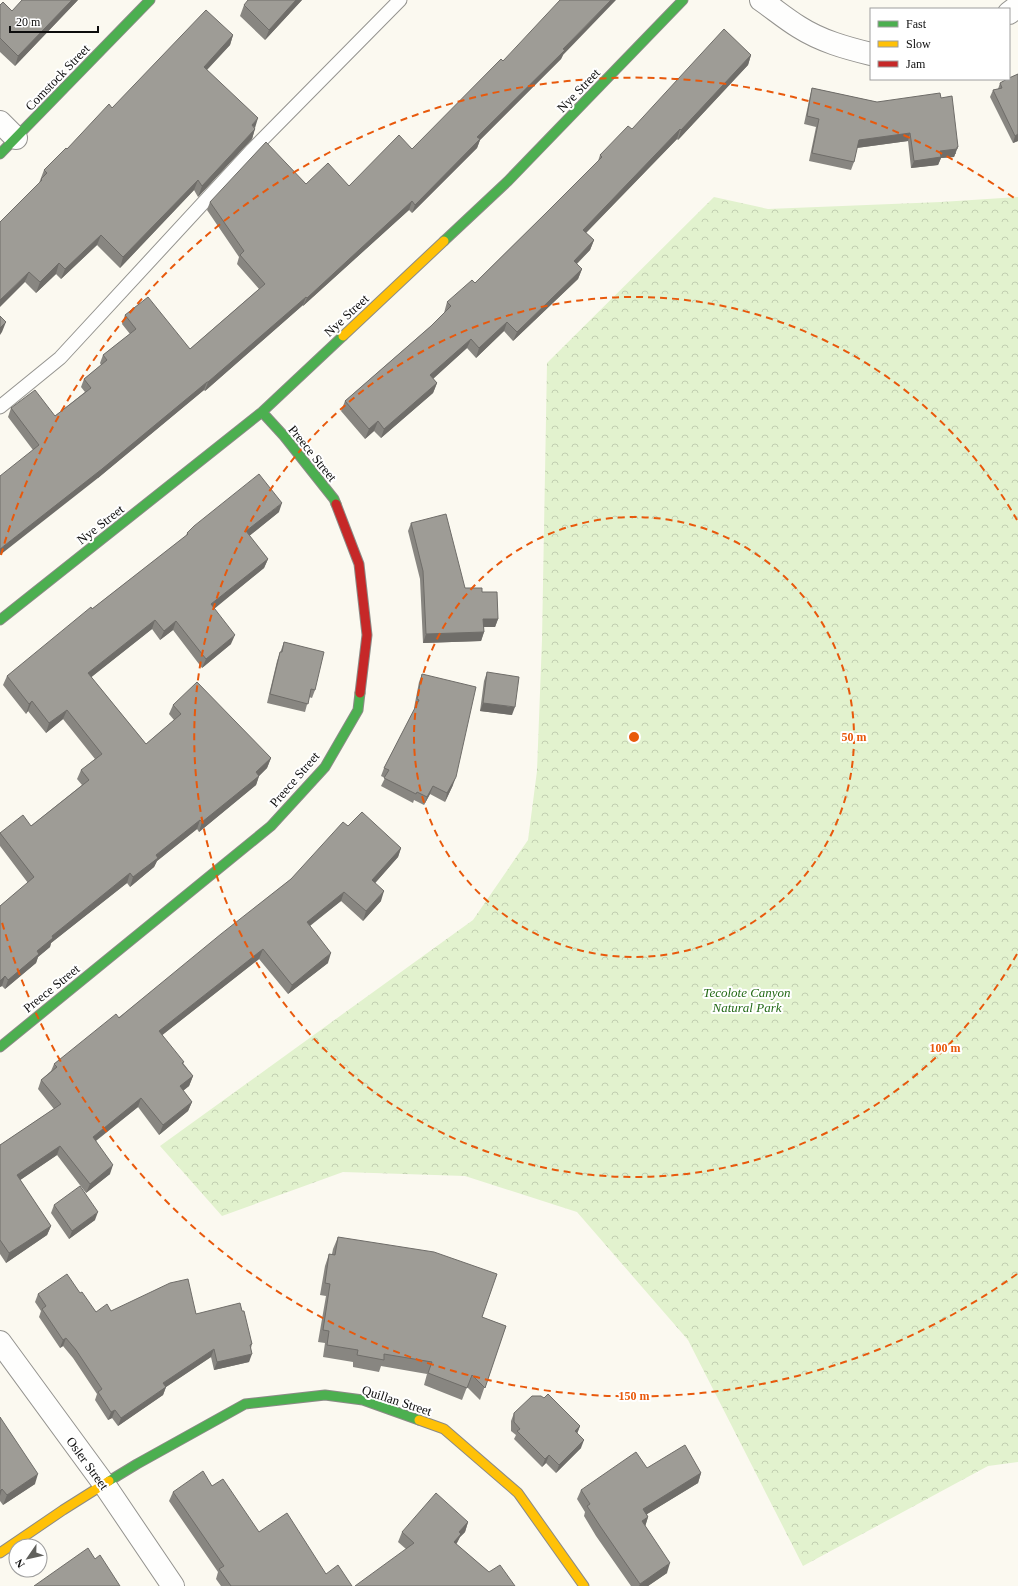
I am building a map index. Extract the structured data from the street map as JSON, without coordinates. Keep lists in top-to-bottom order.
{
  "streets": {
    "street": [
      "Comstock Street",
      "Nye Street",
      "Preece Street",
      "Quillan Street",
      "Osler Street"
    ]
  },
  "crossings": [
    ["Nye Street", "Preece Street"],
    ["Quillan Street", "Osler Street"]
  ],
  "parks": ["Tecolote Canyon Natural Park"],
  "legend": ["Fast", "Slow", "Jam"],
  "scale_bar": "20 m",
  "north": "bottom left",
  "rings": ["50 m", "100 m", "150 m"]
}
